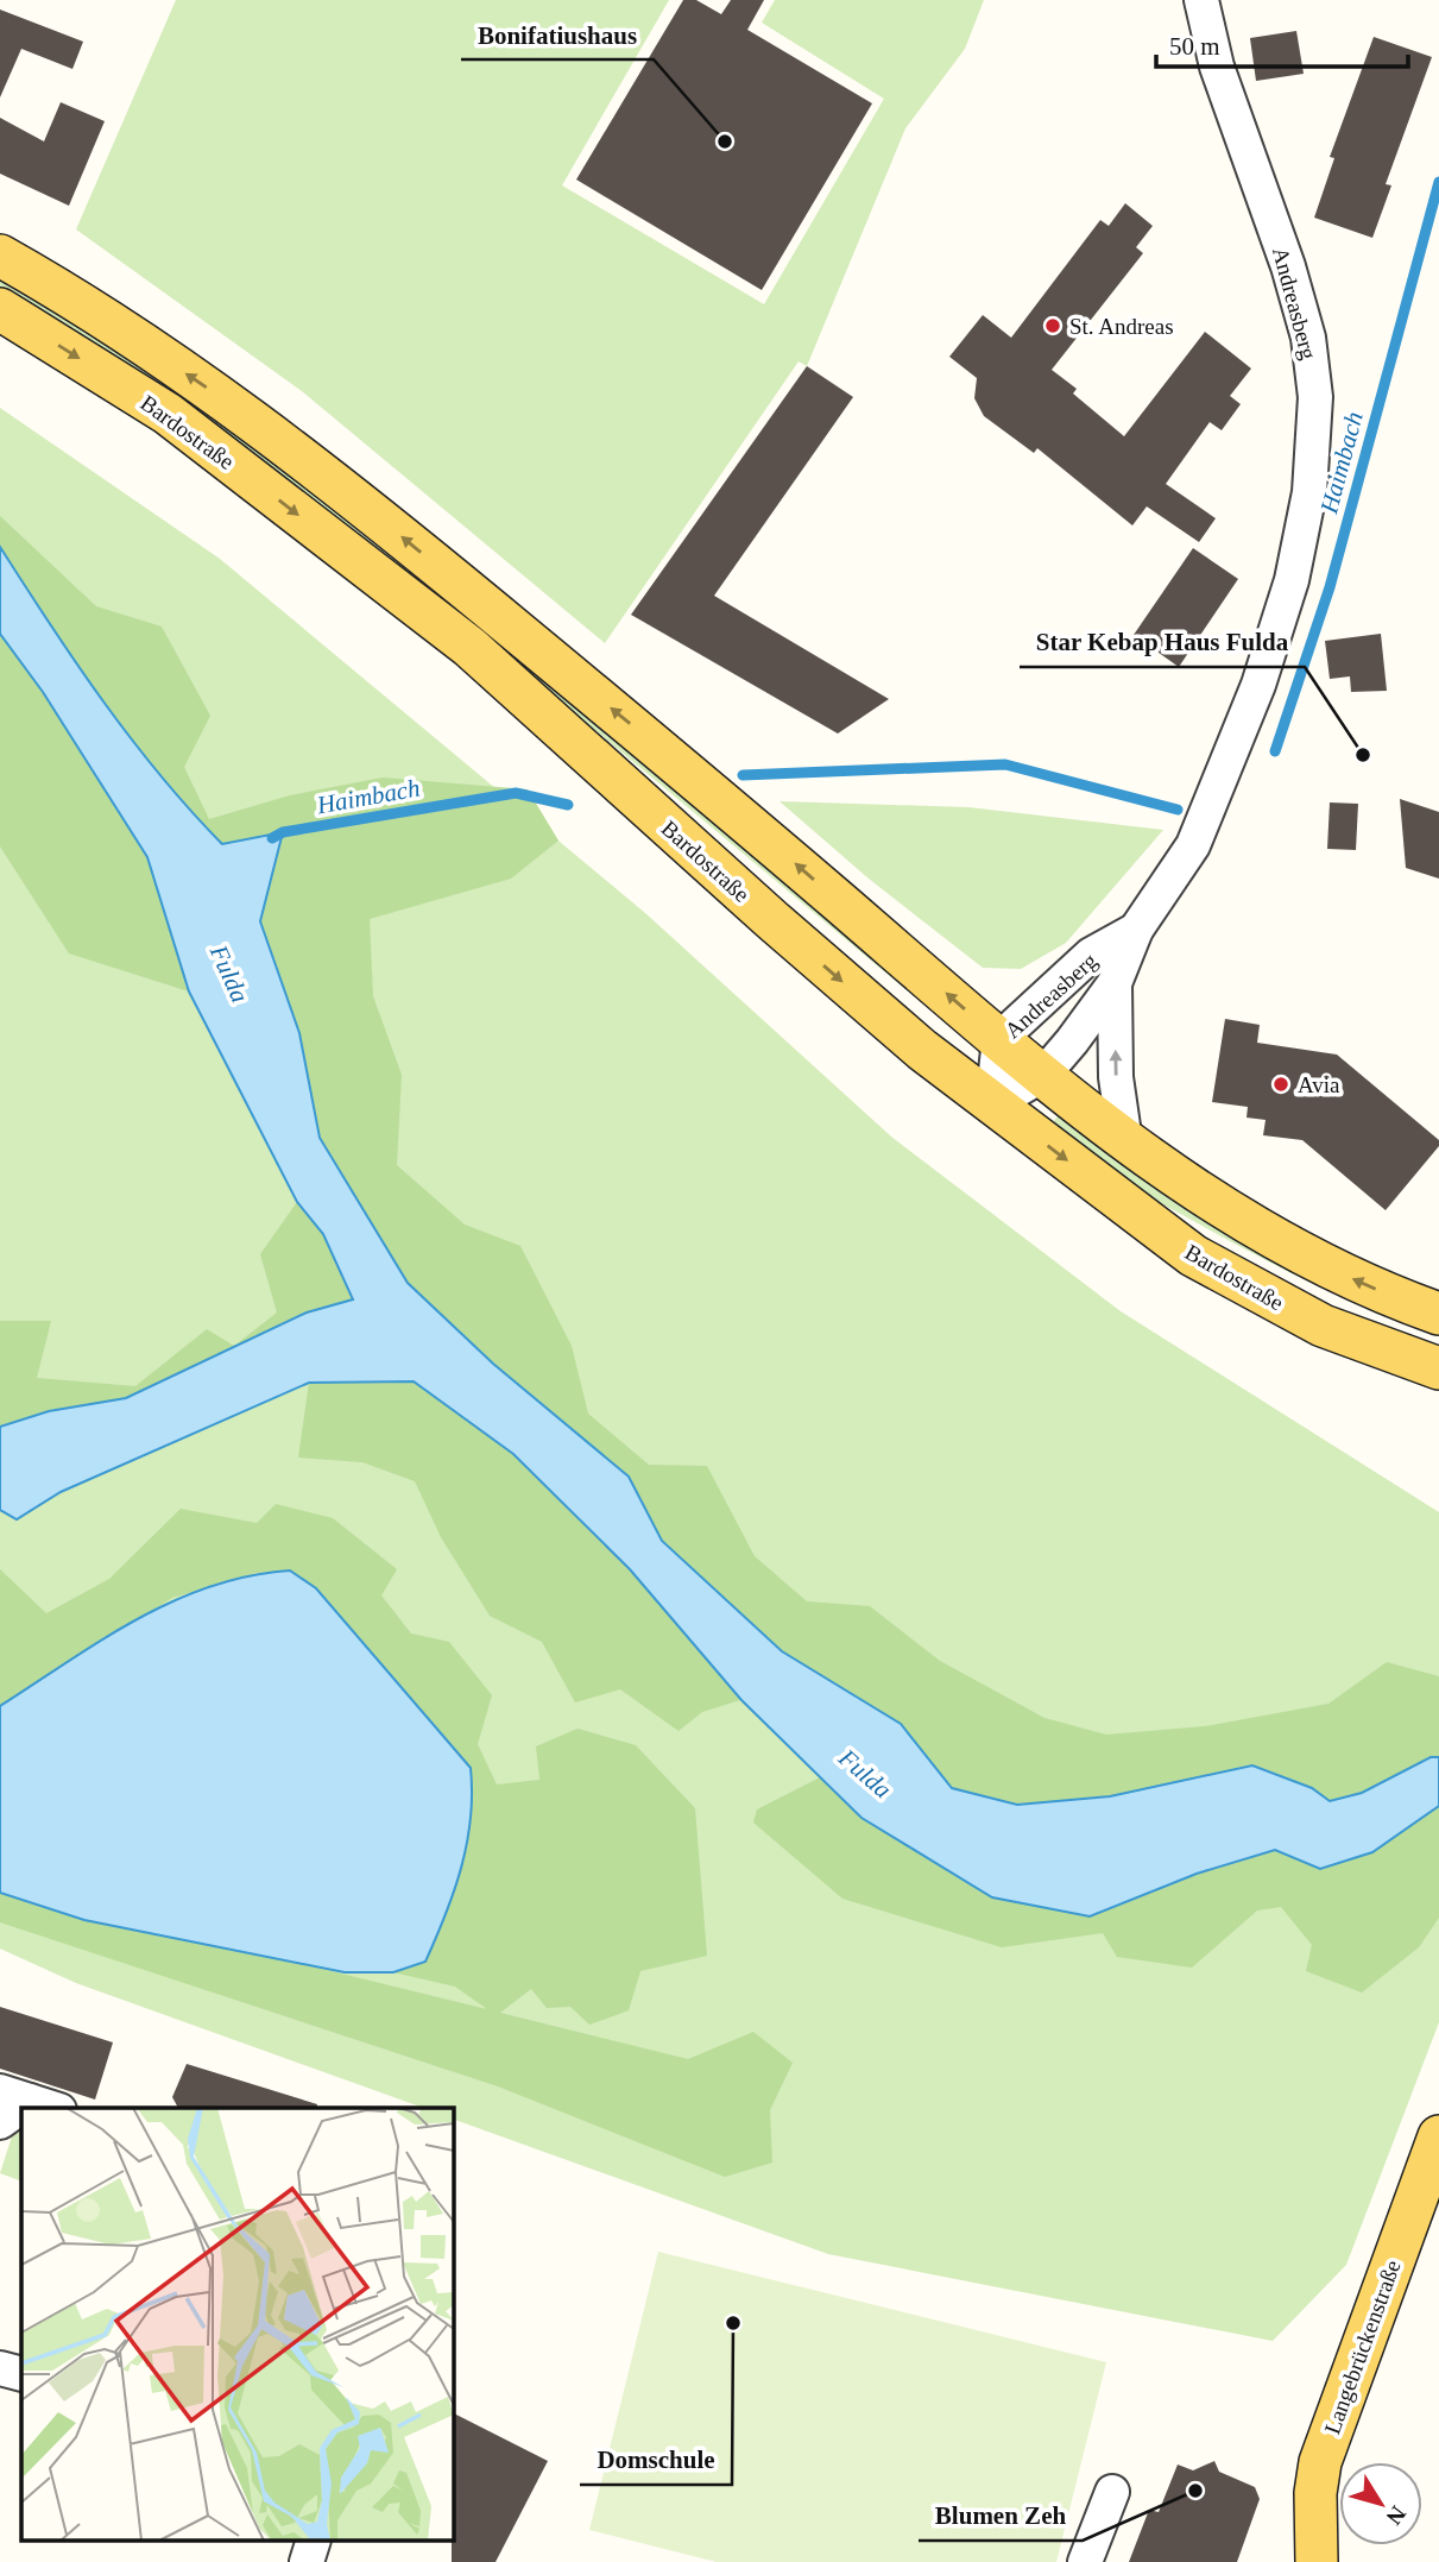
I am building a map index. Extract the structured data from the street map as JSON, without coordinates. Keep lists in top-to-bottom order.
{
  "streets": {
    "main road": ["Bardostraße", "Langebrückenstraße"],
    "street": ["Andreasberg"]
  },
  "crossings": [
    ["Andreasberg", "Bardostraße"]
  ],
  "water": ["Haimbach", "Fulda"],
  "places": [
    "Bonifatiushaus",
    "St. Andreas",
    "Star Kebap Haus Fulda",
    "Avia",
    "Domschule",
    "Blumen Zeh"
  ],
  "scale_bar": "50 m",
  "north": "bottom right"
}
